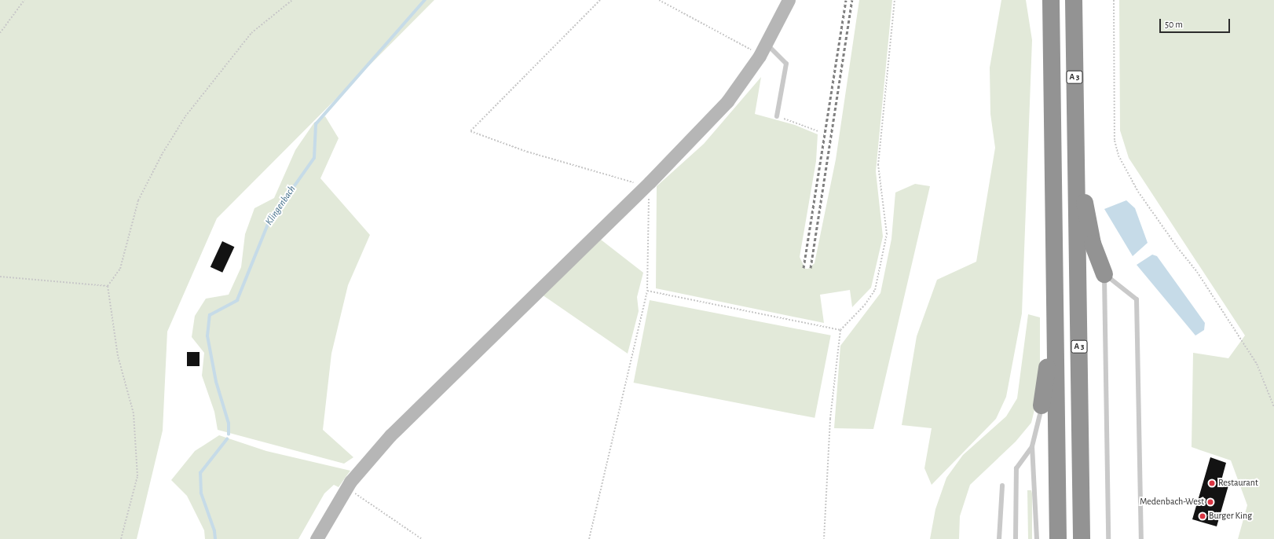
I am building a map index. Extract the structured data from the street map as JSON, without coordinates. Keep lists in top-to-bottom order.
{
  "streets": {
    "highway": ["A 3"]
  },
  "water": ["Klingenbach"],
  "places": ["Restaurant", "Medenbach-West", "Burger King"],
  "scale_bar": "50 m"
}
